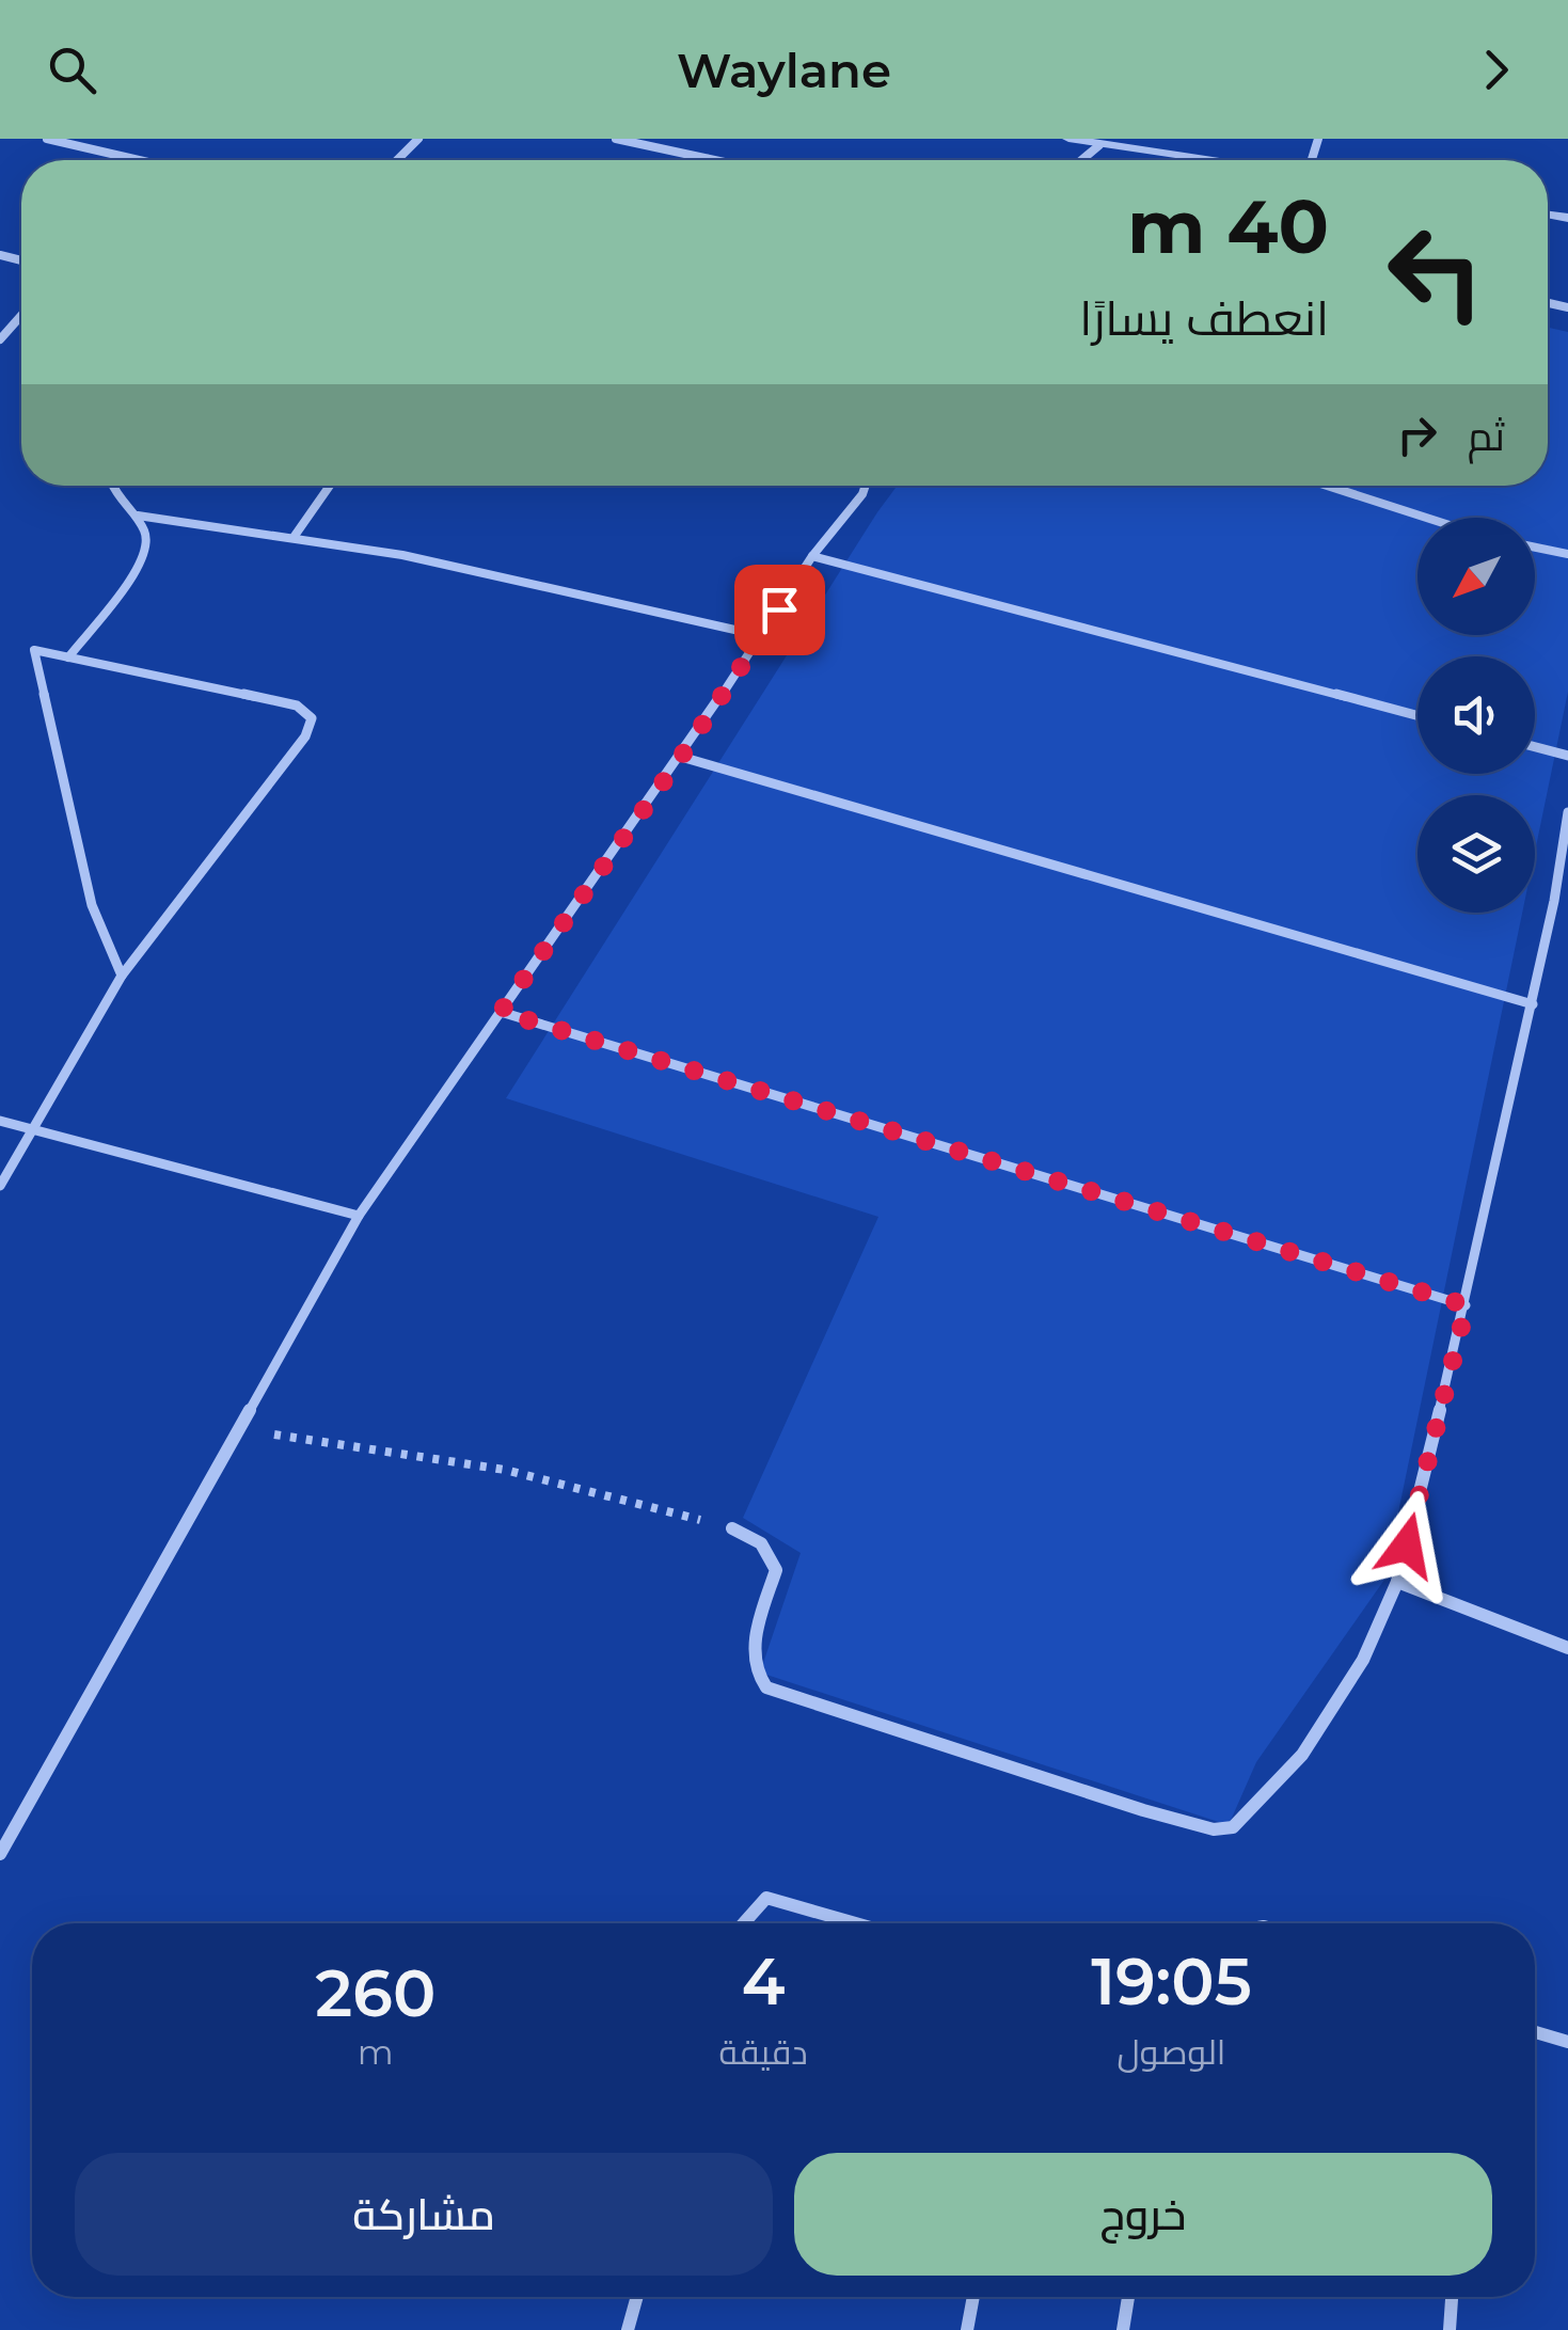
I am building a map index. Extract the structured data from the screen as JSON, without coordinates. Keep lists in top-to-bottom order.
{
  "north": "bottom left",
  "page": {
    "header": "Waylane",
    "turn": ["40 m", "انعطف يسارًا"],
    "then": "ثم",
    "eta": [
      "19:05",
      "الوصول",
      "4",
      "دقيقة",
      "260",
      "m"
    ],
    "buttons": ["خروج", "مشاركة"]
  }
}
